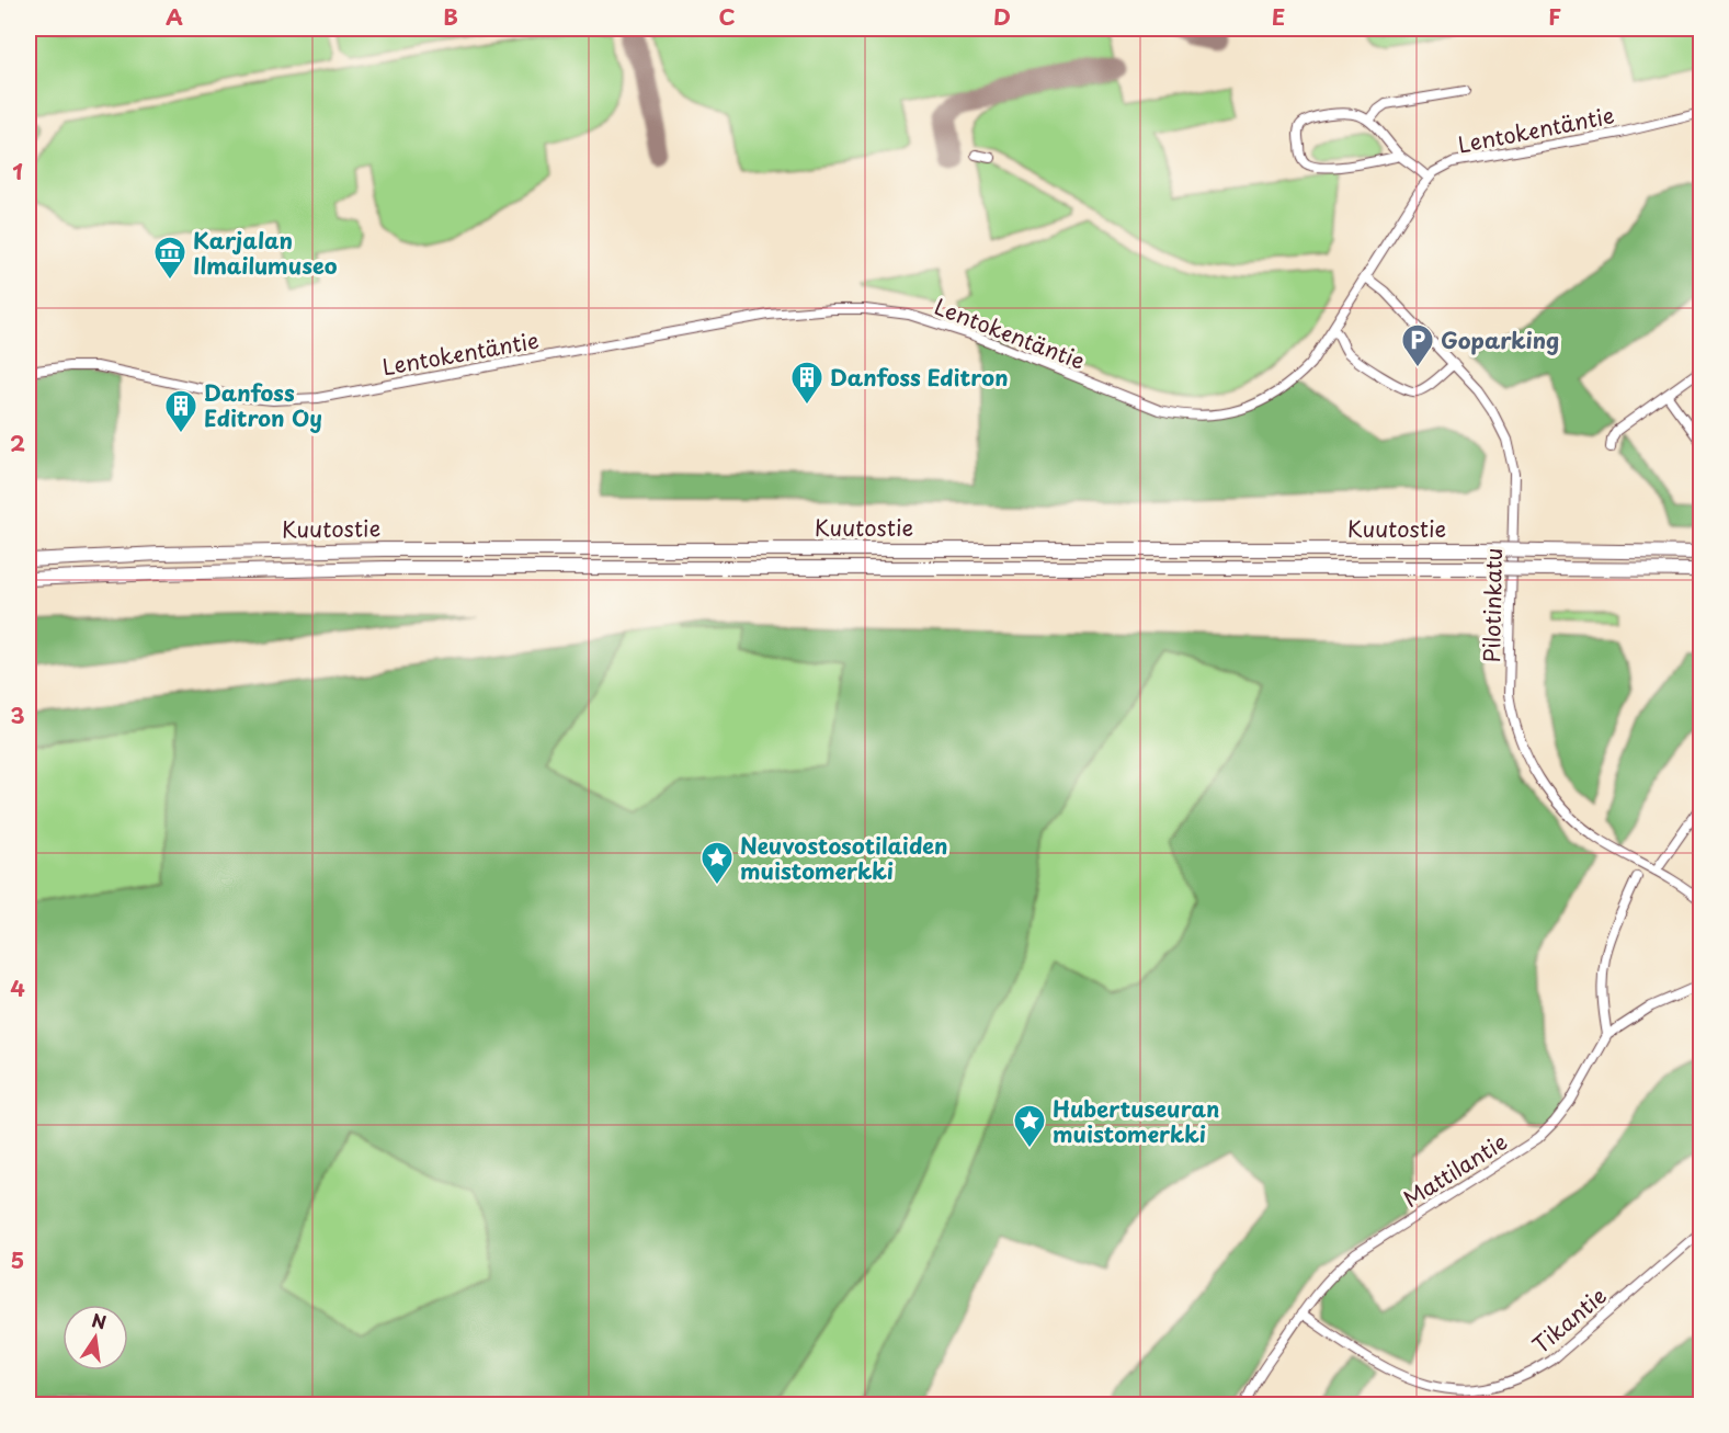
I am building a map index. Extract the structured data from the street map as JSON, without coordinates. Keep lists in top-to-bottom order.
{
  "streets": {
    "highway": ["Kuutostie"],
    "street": [
      "Lentokentäntie",
      "Pilotinkatu",
      "Mattilantie",
      "Tikantie"
    ]
  },
  "crossings": [
    ["Lentokentäntie", "Pilotinkatu"],
    ["Mattilantie", "Tikantie"]
  ],
  "places": {
    "museum": ["Karjalan Ilmailumuseo"],
    "parking": ["Goparking"],
    "building": ["Danfoss Editron", "Danfoss Editron Oy"],
    "place": ["Neuvostosotilaiden muistomerkki", "Hubertuseuran muistomerkki"]
  },
  "north": "top",
  "grid": {
    "columns": [
      "A",
      "B",
      "C",
      "D",
      "E",
      "F"
    ],
    "rows": [
      "1",
      "2",
      "3",
      "4",
      "5"
    ]
  }
}
